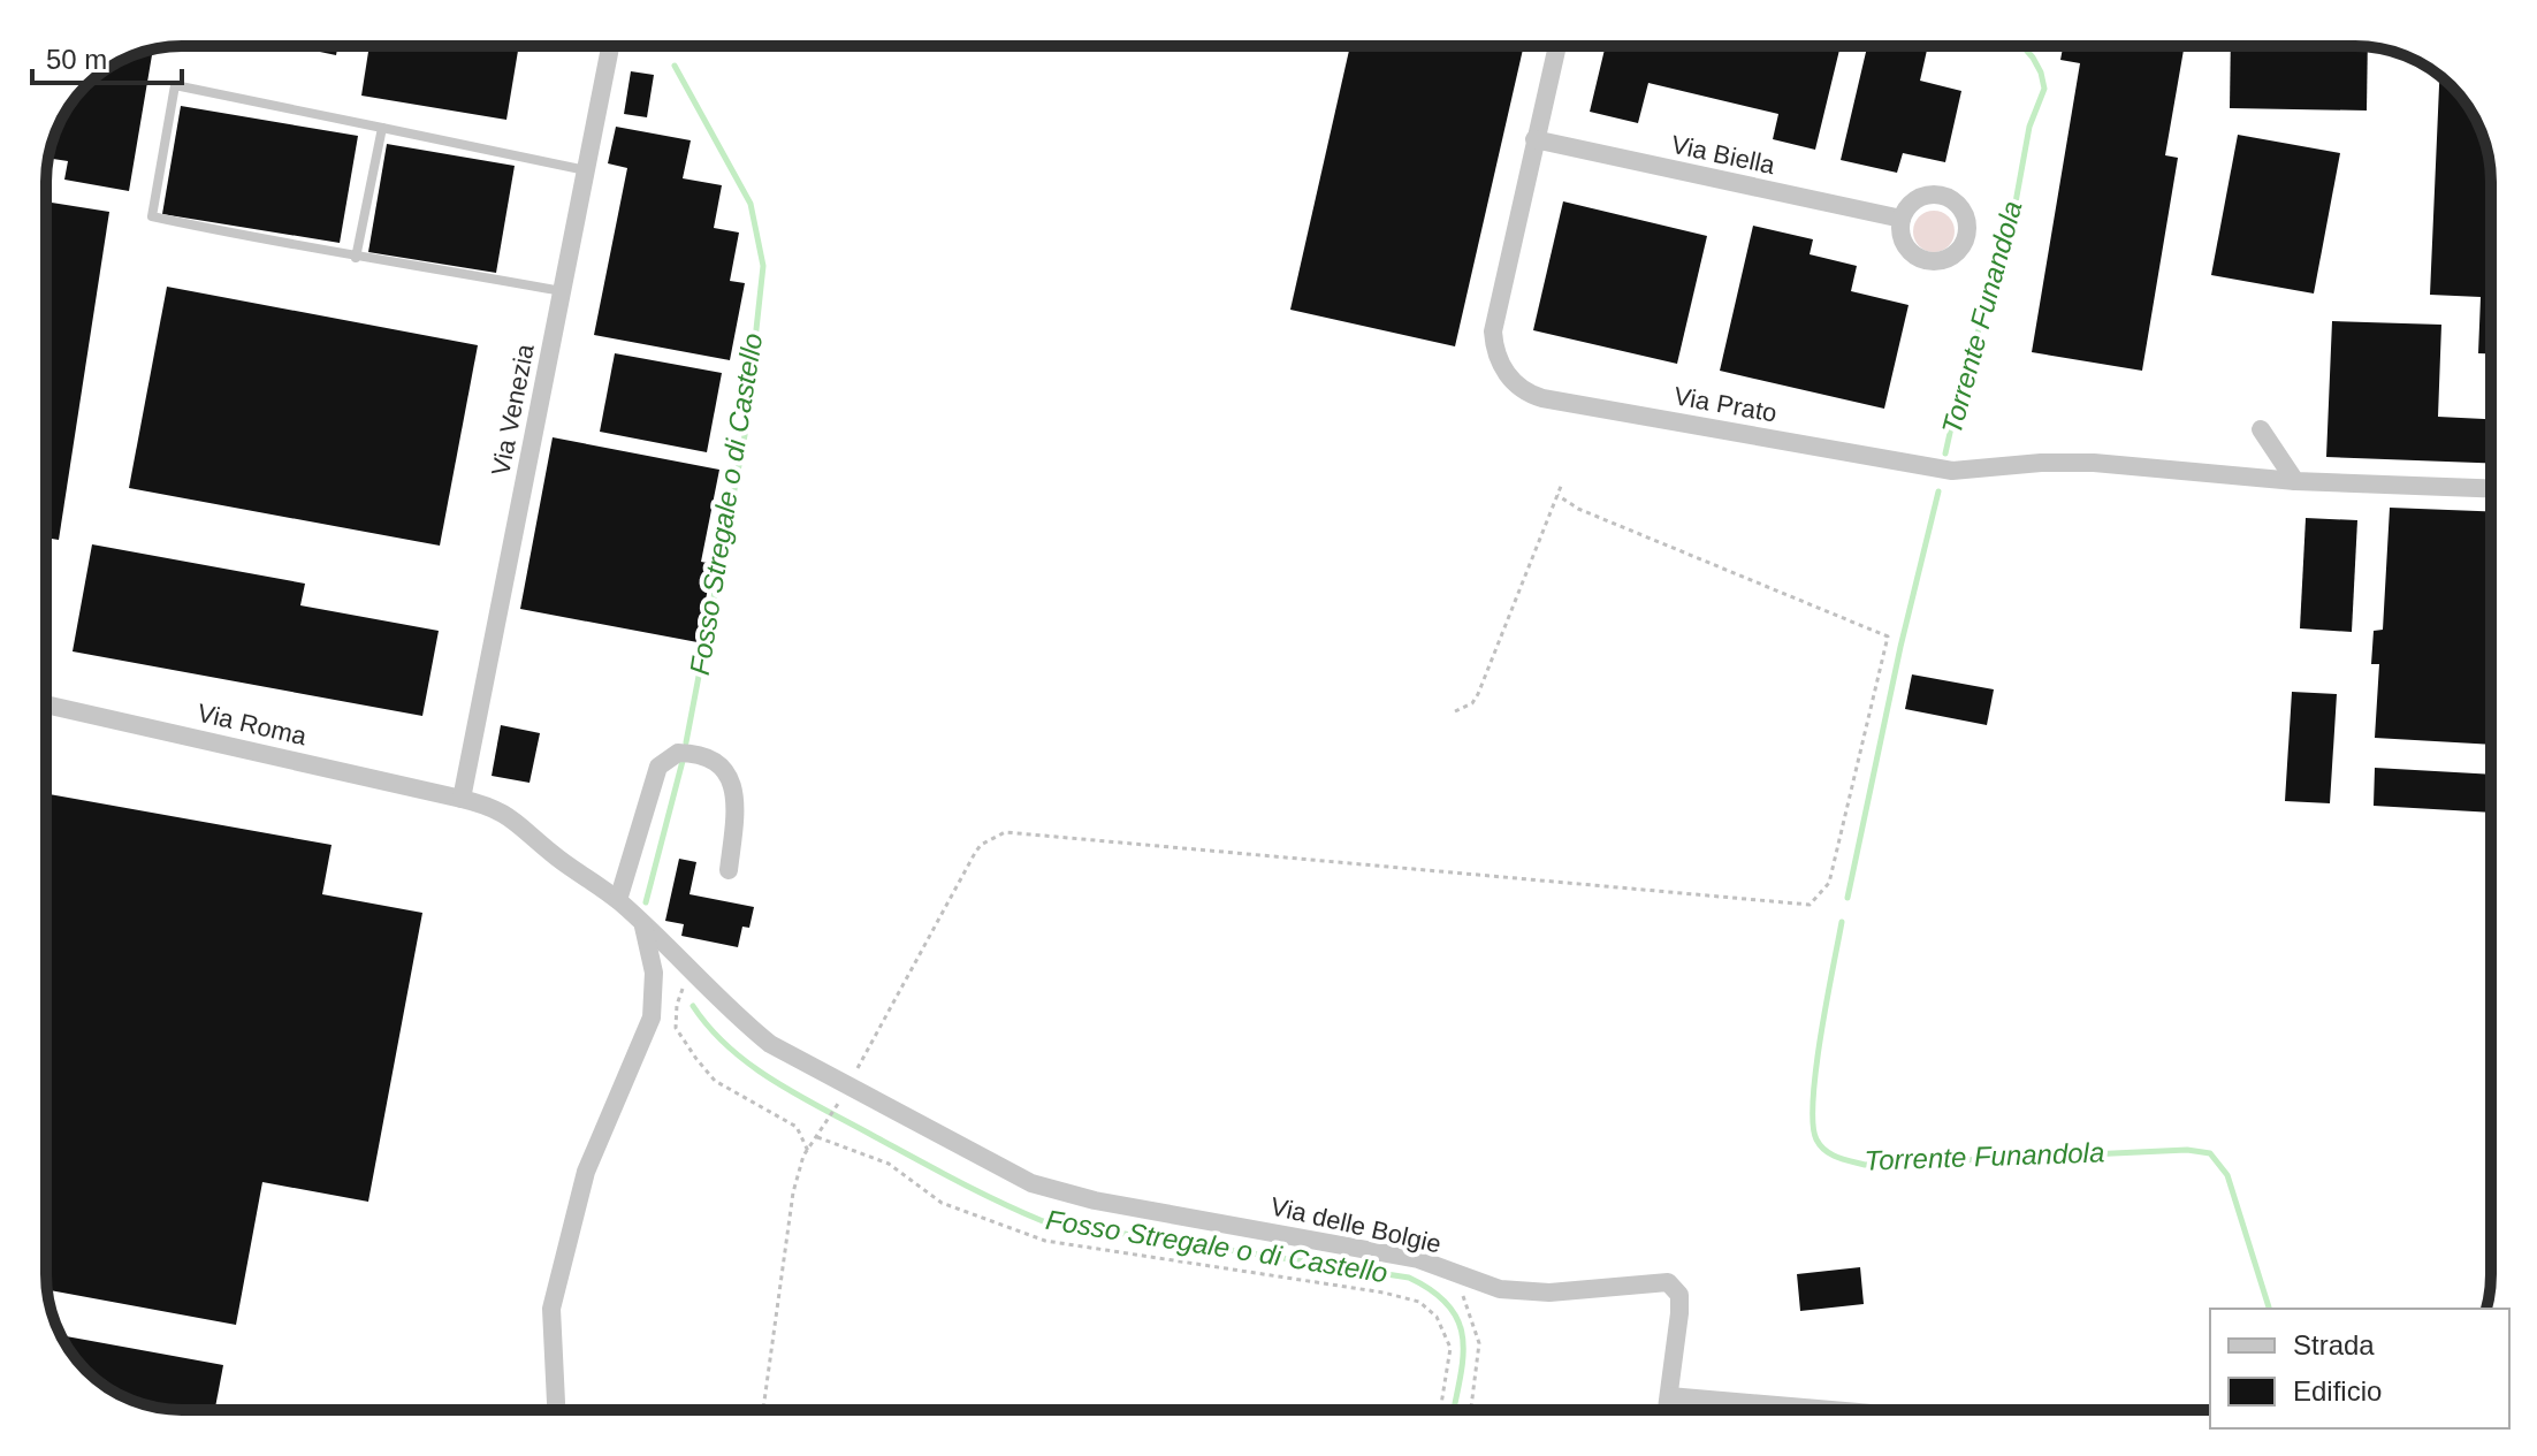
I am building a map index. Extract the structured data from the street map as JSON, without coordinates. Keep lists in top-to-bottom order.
{
  "streets": {
    "street": [
      "Via Biella",
      "Via Prato",
      "Via Venezia",
      "Via Roma",
      "Via delle Bolgie"
    ]
  },
  "crossings": [
    ["Via Biella", "Via Prato"],
    ["Via Venezia", "Via Roma"],
    ["Via Roma", "Via delle Bolgie"]
  ],
  "water": ["Torrente Funandola", "Fosso Stregale o di Castello"],
  "legend": ["Strada", "Edificio"],
  "scale_bar": "50 m"
}
